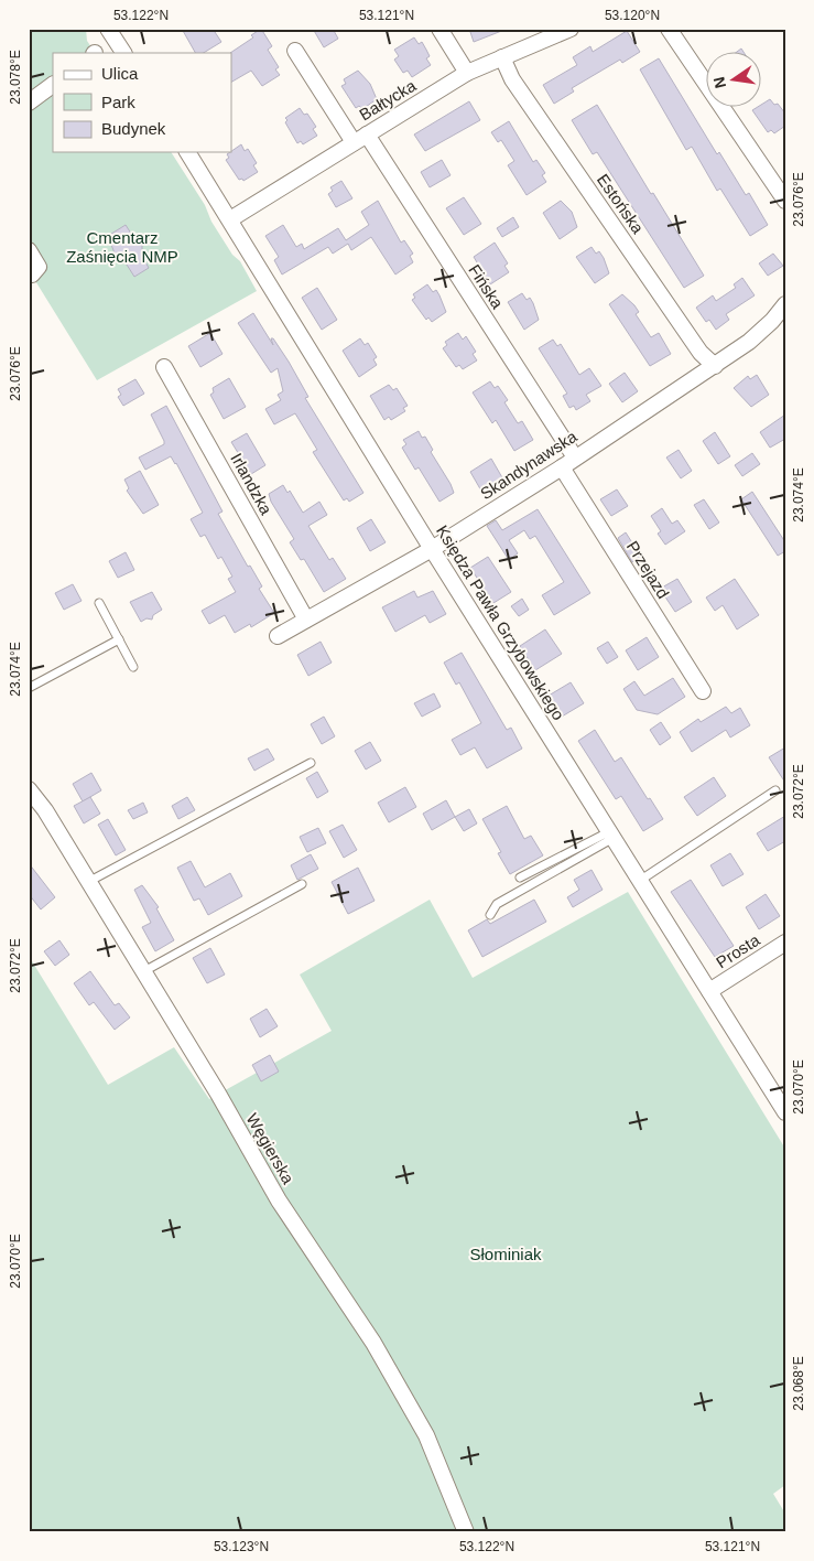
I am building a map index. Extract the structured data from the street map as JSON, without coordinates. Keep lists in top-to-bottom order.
{
  "streets": {
    "street": [
      "Bałtycka",
      "Estońska",
      "Fińska",
      "Skandynawska",
      "Irlandzka",
      "Przejazd",
      "Księdza Pawła Grzybowskiego",
      "Prosta",
      "Węgierska"
    ]
  },
  "crossings": [
    ["Bałtycka", "Estońska"],
    ["Bałtycka", "Fińska"],
    ["Bałtycka", "Księdza Pawła Grzybowskiego"],
    ["Estońska", "Skandynawska"],
    ["Fińska", "Skandynawska"],
    ["Skandynawska", "Irlandzka"],
    ["Skandynawska", "Przejazd"],
    ["Skandynawska", "Księdza Pawła Grzybowskiego"],
    ["Księdza Pawła Grzybowskiego", "Prosta"]
  ],
  "parks": ["Cmentarz Zaśnięcia NMP", "Słominiak"],
  "legend": ["Ulica", "Park", "Budynek"],
  "north": "left",
  "coordinates": [
    "53.122°N",
    "53.121°N",
    "53.120°N",
    "23.078°E",
    "23.076°E",
    "23.074°E",
    "23.072°E",
    "23.070°E",
    "23.068°E",
    "53.123°N"
  ]
}
